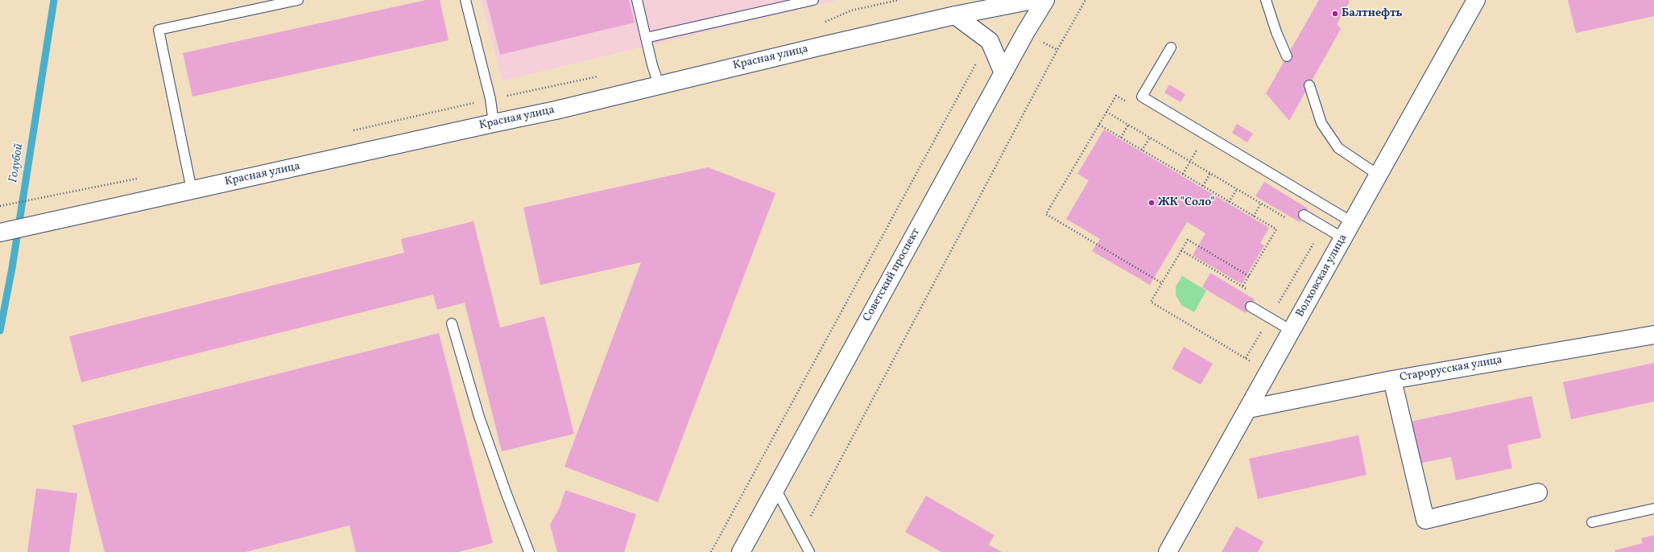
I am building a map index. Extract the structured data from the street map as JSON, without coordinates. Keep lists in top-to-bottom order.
{
  "streets": {
    "main road": [
      "Красная улица",
      "Советский проспект",
      "Волховская улица",
      "Старорусская улица"
    ]
  },
  "crossings": [
    ["Волховская улица", "Старорусская улица"]
  ],
  "water": ["Голубой"],
  "places": ["Балтнефть", "ЖК \"Соло\""]
}
